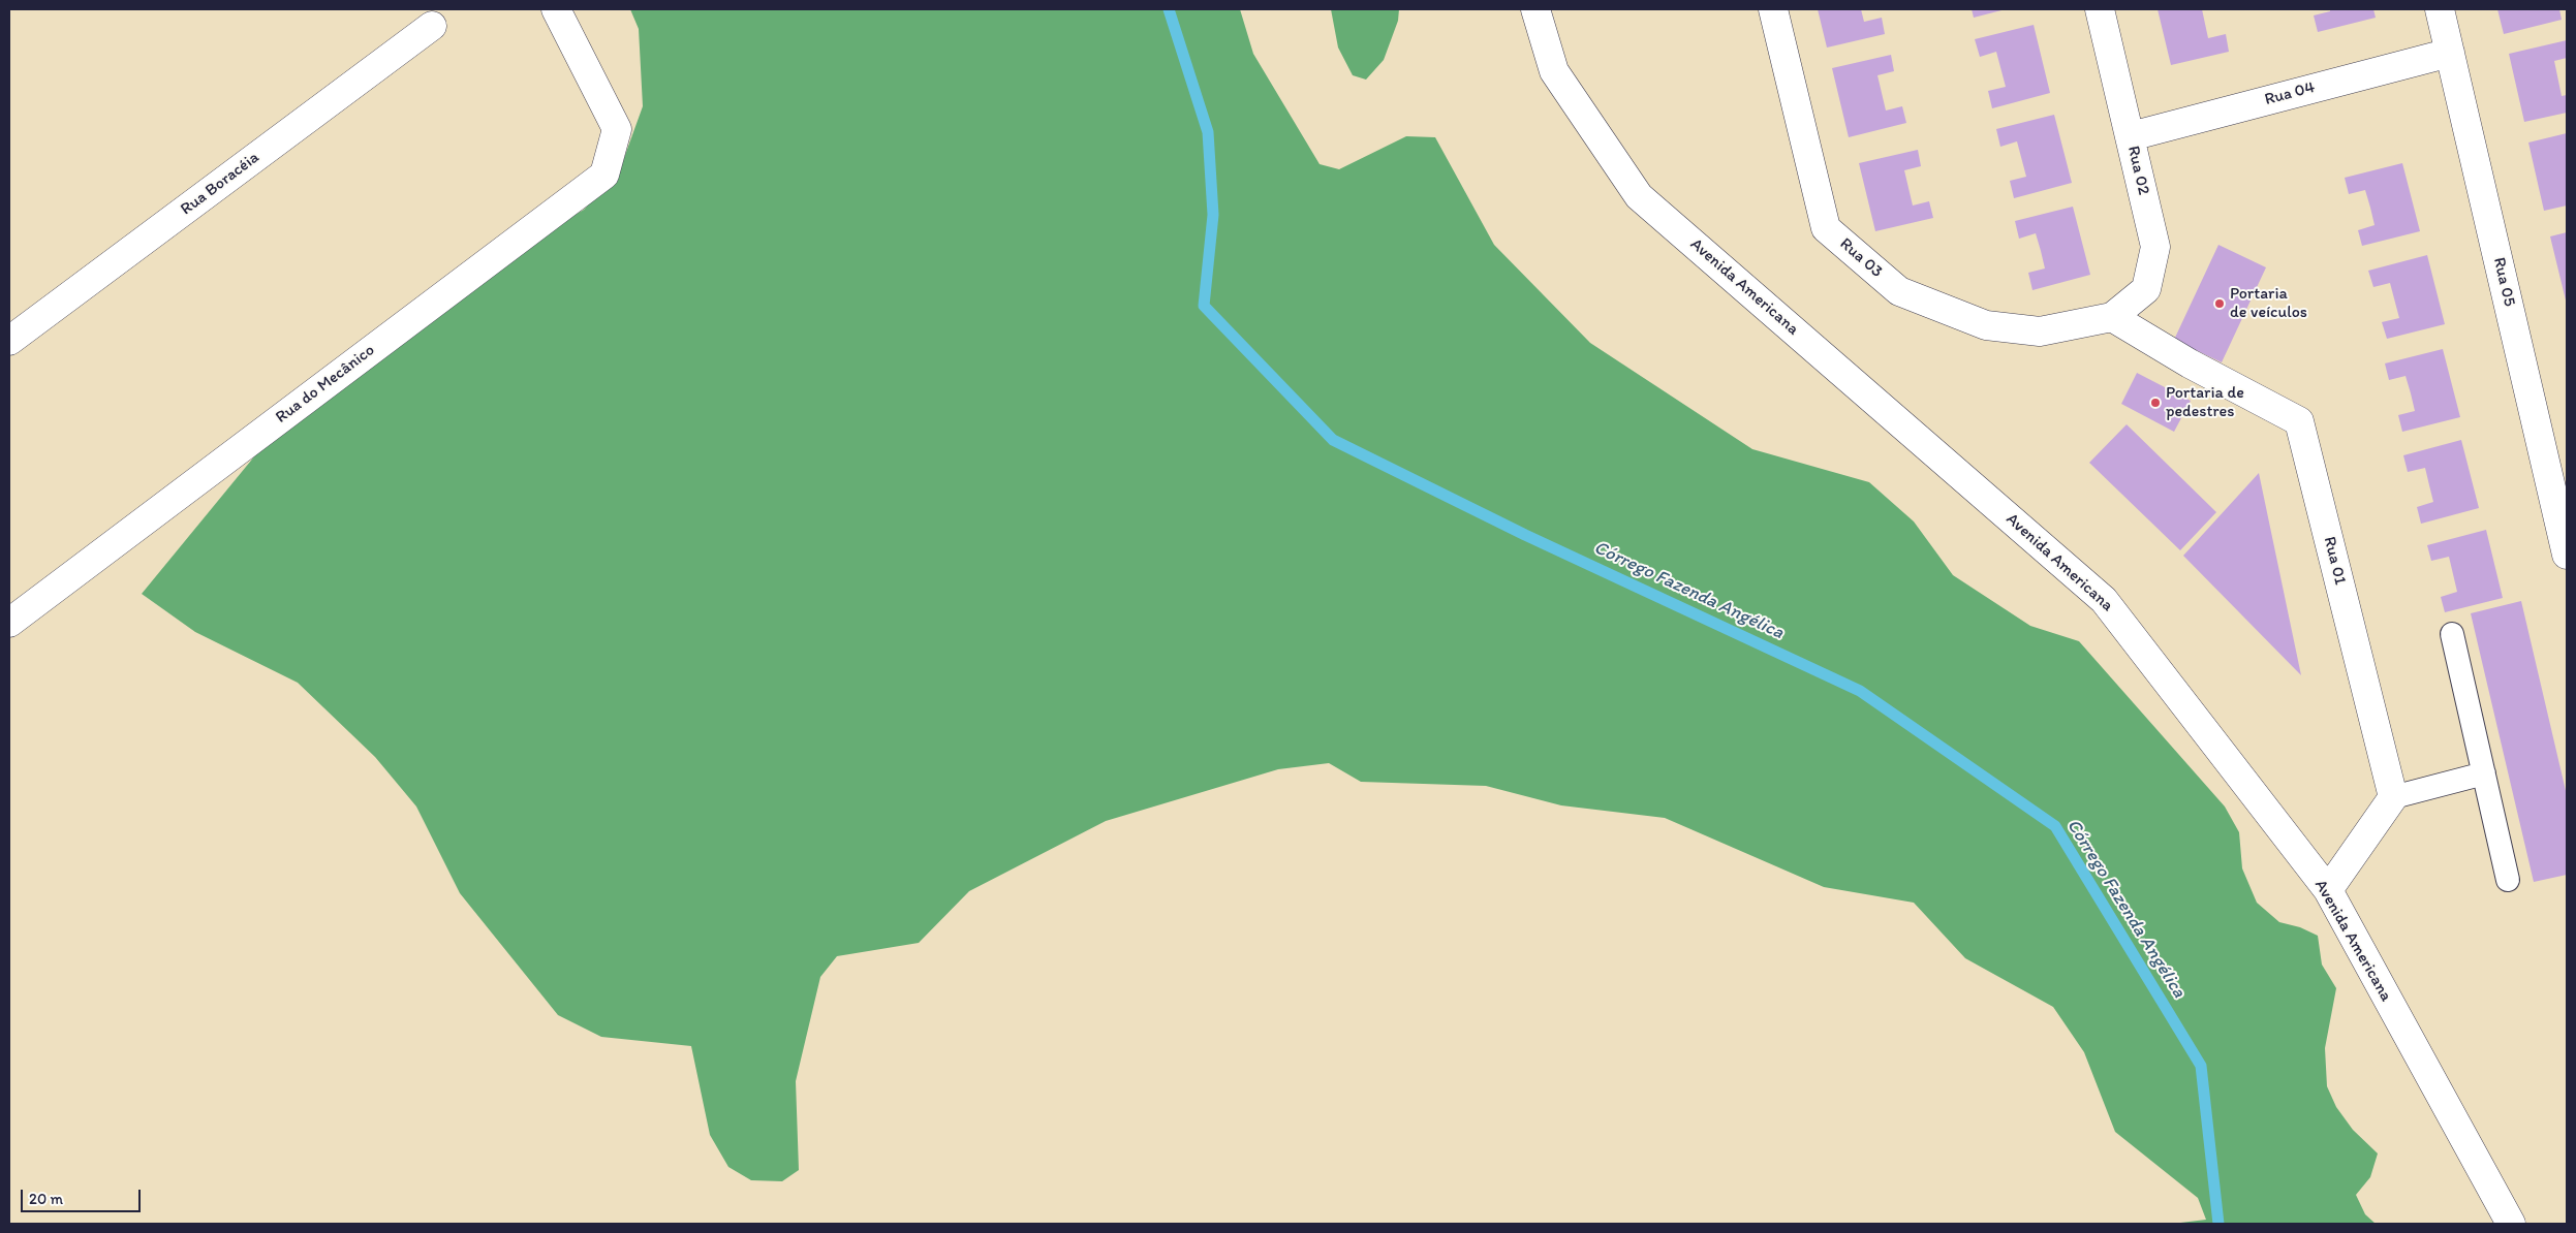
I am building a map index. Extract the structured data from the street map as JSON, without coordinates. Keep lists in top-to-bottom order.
{
  "streets": {
    "street": [
      "Rua 04",
      "Rua 02",
      "Rua Boracéia",
      "Rua 03",
      "Rua 05",
      "Avenida Americana",
      "Rua do Mecânico",
      "Rua 01"
    ]
  },
  "crossings": [
    ["Rua 04", "Rua 02"],
    ["Rua 04", "Rua 05"],
    ["Rua 02", "Rua 03"],
    ["Rua 02", "Rua 01"],
    ["Rua 03", "Rua 01"]
  ],
  "water": ["Córrego Fazenda Angélica"],
  "places": ["Portaria de veículos", "Portaria de pedestres"],
  "scale_bar": "20 m"
}
